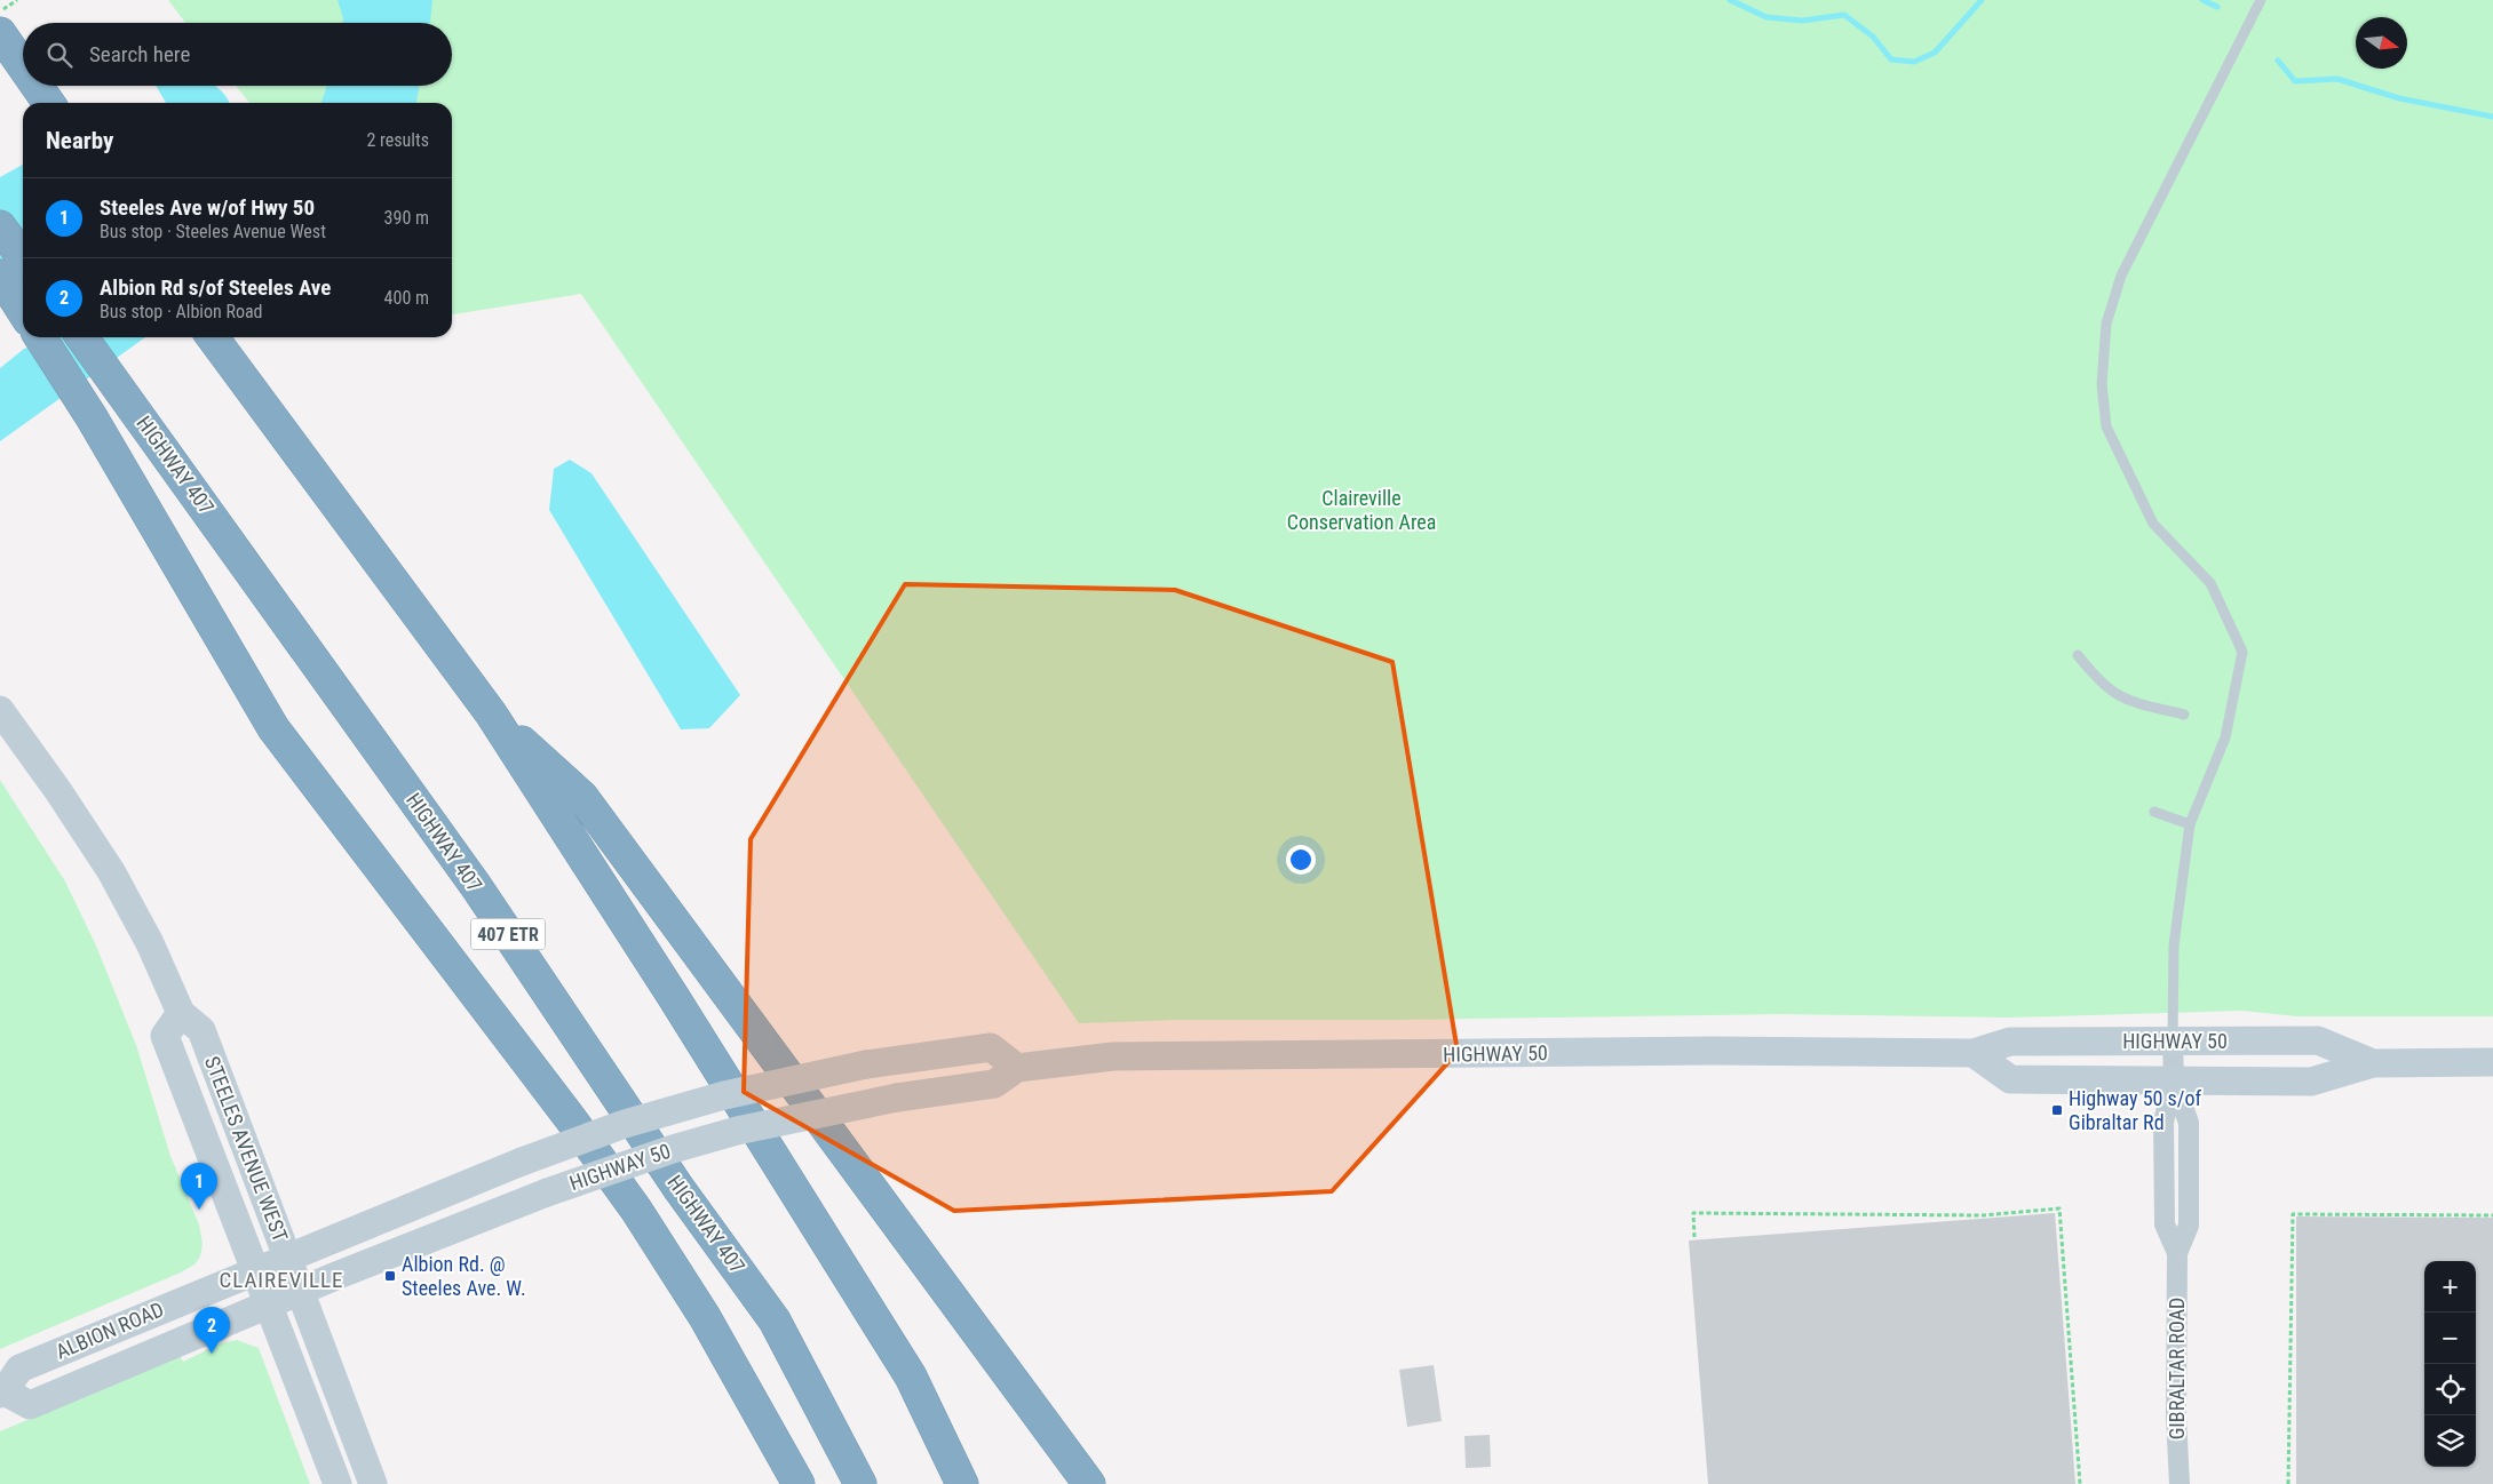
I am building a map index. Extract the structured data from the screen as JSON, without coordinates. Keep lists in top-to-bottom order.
{
  "streets": {
    "highway": ["HIGHWAY 407", "407 ETR"],
    "main road": ["HIGHWAY 50", "STEELES AVENUE WEST", "ALBION ROAD"],
    "street": ["GIBRALTAR ROAD"]
  },
  "crossings": [
    ["HIGHWAY 50", "STEELES AVENUE WEST"],
    ["HIGHWAY 50", "ALBION ROAD"],
    ["HIGHWAY 50", "GIBRALTAR ROAD"],
    ["STEELES AVENUE WEST", "ALBION ROAD"]
  ],
  "districts": ["CLAIREVILLE"],
  "parks": ["Claireville Conservation Area"],
  "places": {
    "transit": ["Highway 50 s/of Gibraltar Rd", "Albion Rd. @ Steeles Ave. W."]
  },
  "north": "right",
  "page": {
    "search": "Search here",
    "heading": ["Nearby", "2 results"],
    "list": [
      {
        "mark": "1",
        "name": "Steeles Ave w/of Hwy 50",
        "note": "Bus stop · Steeles Avenue West",
        "value": "390 m"
      },
      {
        "mark": "2",
        "name": "Albion Rd s/of Steeles Ave",
        "note": "Bus stop · Albion Road",
        "value": "400 m"
      }
    ],
    "pins": ["1", "2"],
    "map_buttons": ["+", "−"]
  }
}
